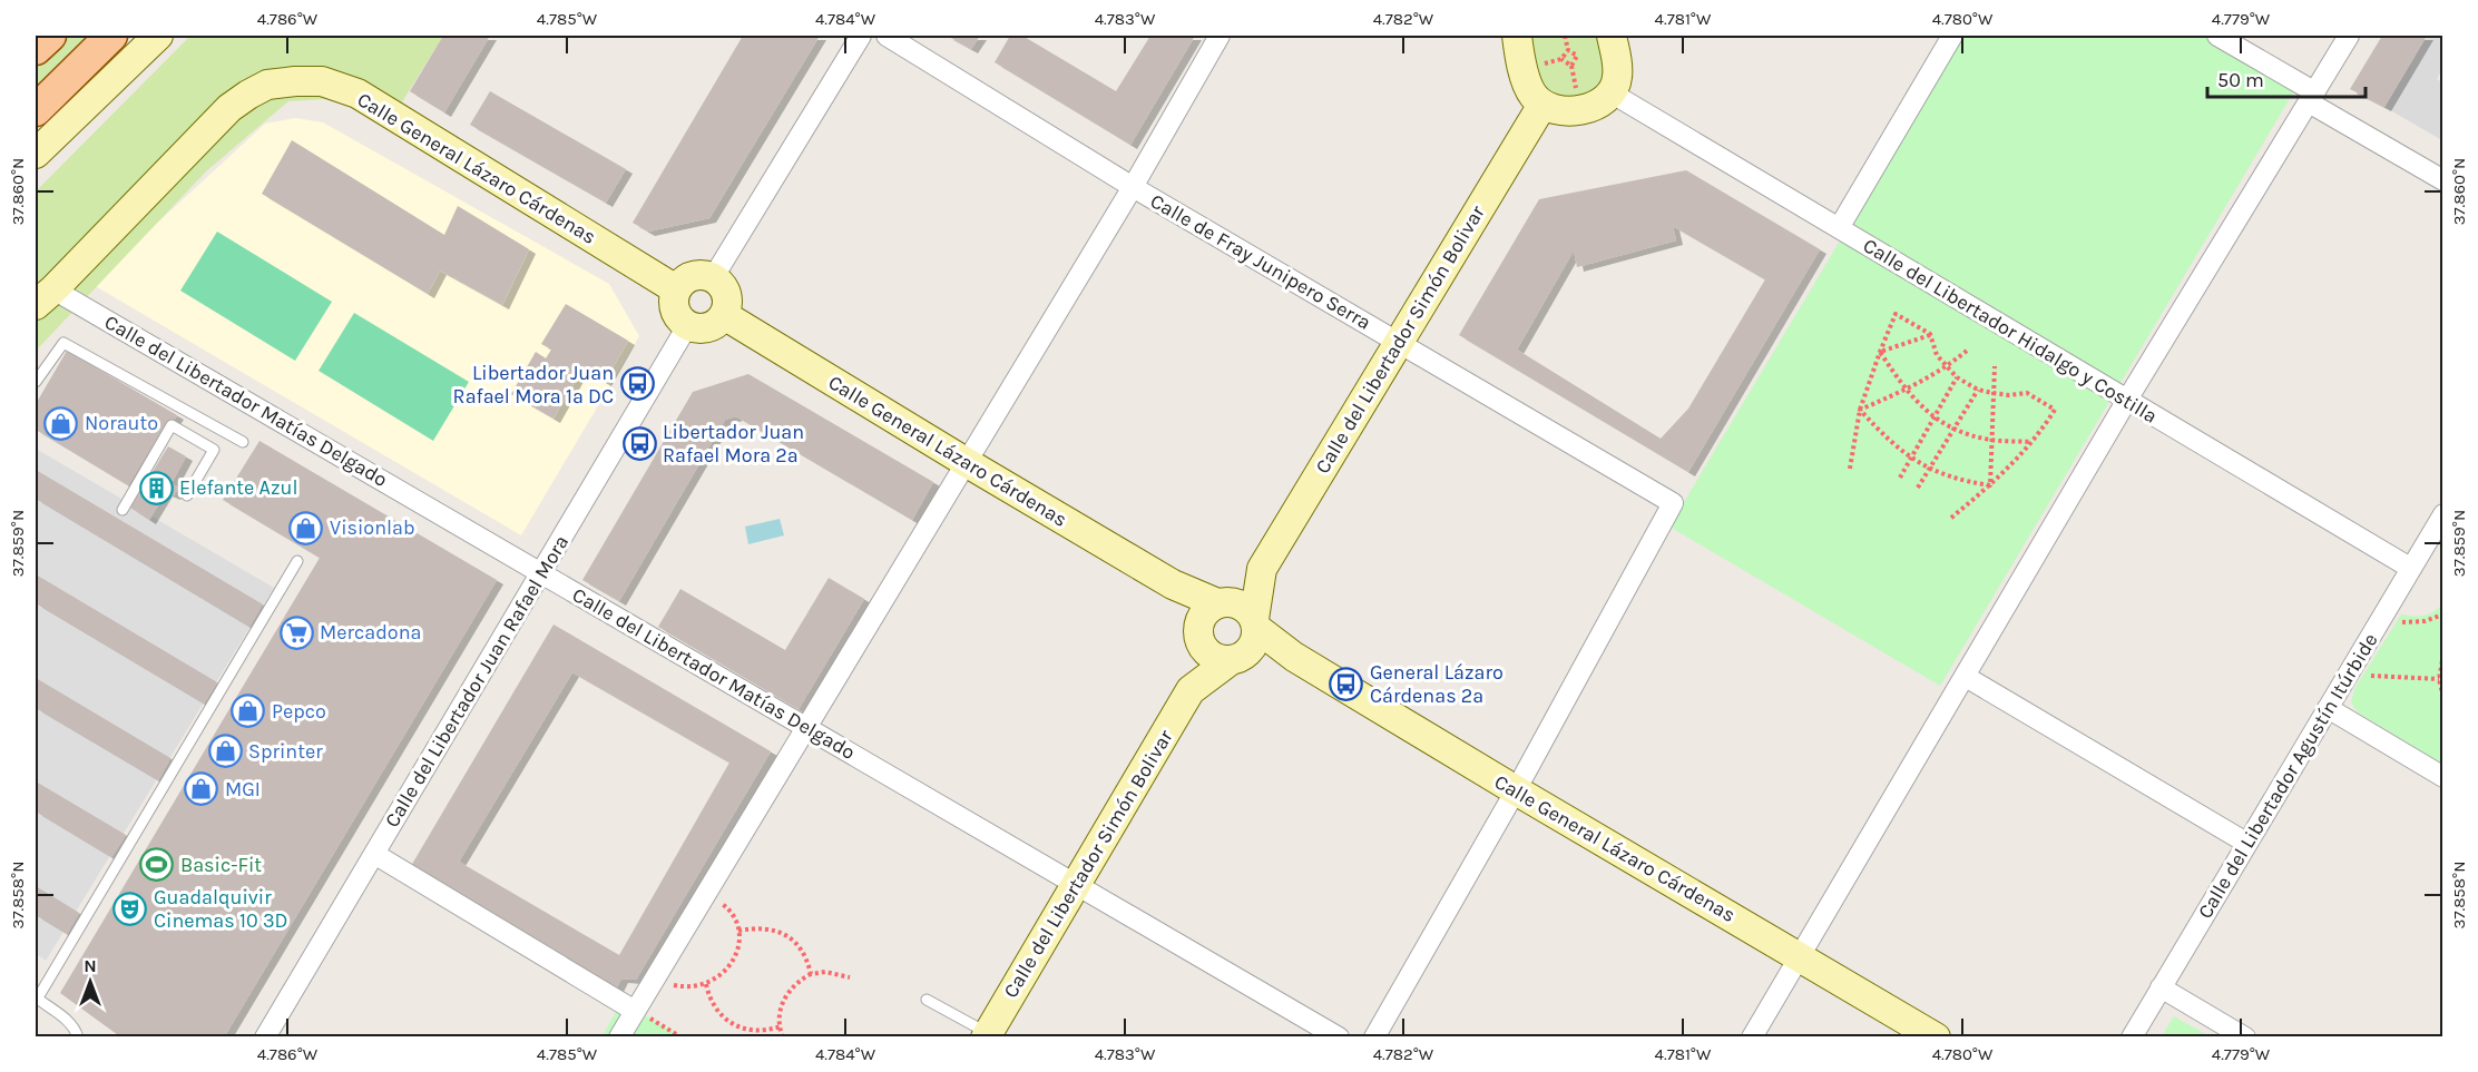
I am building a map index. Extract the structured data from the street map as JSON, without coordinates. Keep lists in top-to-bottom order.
{
  "streets": {
    "street": [
      "Calle General Lázaro Cárdenas",
      "Calle de Fray Junipero Serra",
      "Calle del Libertador Hidalgo y Costilla",
      "Calle del Libertador Simón Bolivar",
      "Calle del Libertador Matías Delgado",
      "Calle del Libertador Juan Rafael Mora",
      "Calle del Libertador Agustín Itúrbide"
    ]
  },
  "crossings": [
    ["Calle General Lázaro Cárdenas", "Calle de Fray Junipero Serra"],
    ["Calle General Lázaro Cárdenas", "Calle del Libertador Simón Bolivar"],
    ["Calle General Lázaro Cárdenas", "Calle del Libertador Matías Delgado"],
    ["Calle General Lázaro Cárdenas", "Calle del Libertador Juan Rafael Mora"],
    ["Calle de Fray Junipero Serra", "Calle del Libertador Simón Bolivar"],
    ["Calle del Libertador Hidalgo y Costilla", "Calle del Libertador Agustín Itúrbide"],
    ["Calle del Libertador Simón Bolivar", "Calle del Libertador Matías Delgado"],
    ["Calle del Libertador Matías Delgado", "Calle del Libertador Juan Rafael Mora"]
  ],
  "places": {
    "bus stop": ["Libertador Juan Rafael Mora 1ª DC", "Libertador Juan Rafael Mora 2ª", "General Lázaro Cárdenas 2ª"],
    "shop": [
      "Norauto",
      "Visionlab",
      "Pepco",
      "Sprinter",
      "MGI"
    ],
    "building": ["Elefante Azul"],
    "supermarket": ["Mercadona"],
    "sports": ["Basic-Fit"],
    "theatre": ["Guadalquivir Cinemas 10 3D"]
  },
  "scale_bar": "50 m",
  "north": "top",
  "coordinates": [
    "4.786°W",
    "4.785°W",
    "4.784°W",
    "4.783°W",
    "4.782°W",
    "4.781°W",
    "4.780°W",
    "4.779°W",
    "37.860°N",
    "37.859°N",
    "37.858°N"
  ]
}
